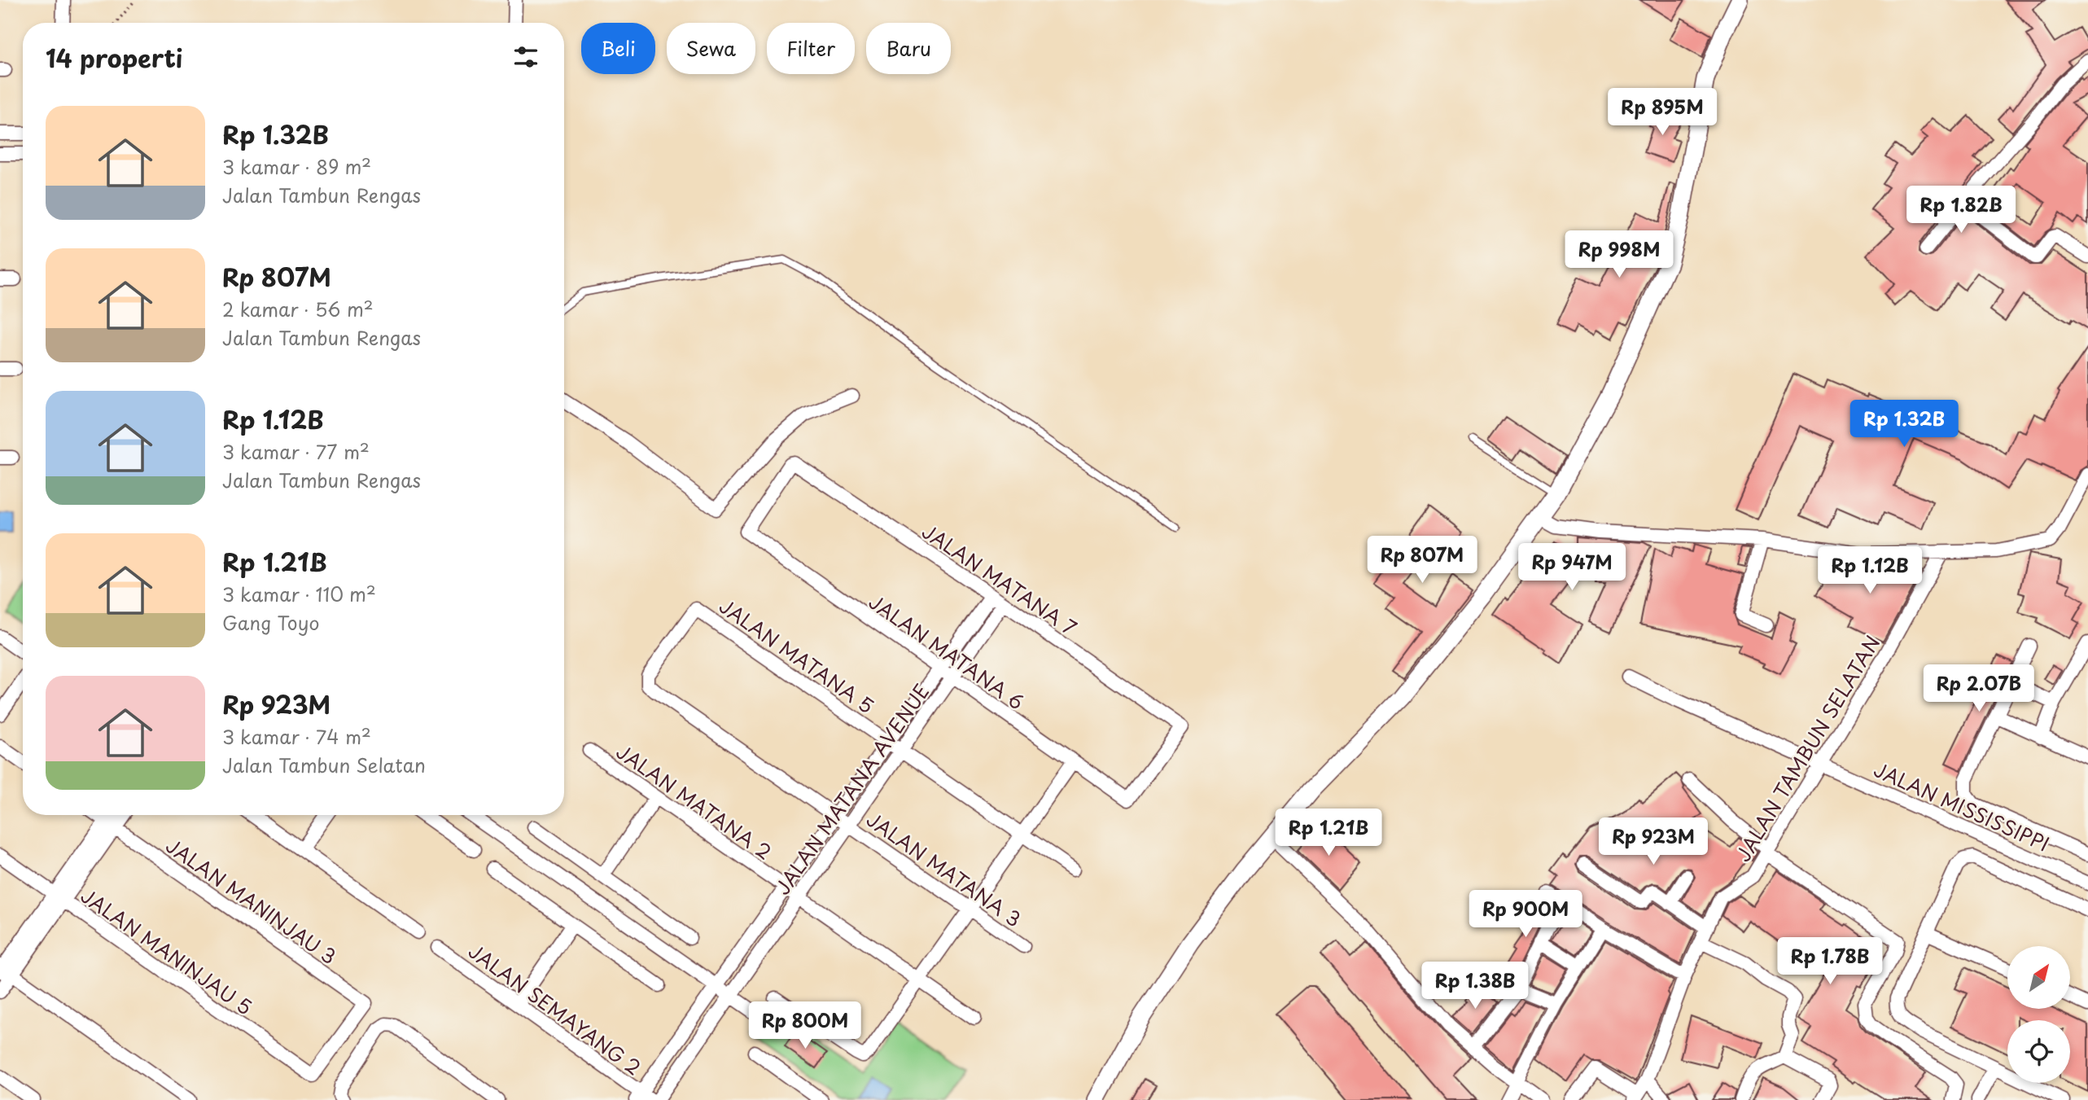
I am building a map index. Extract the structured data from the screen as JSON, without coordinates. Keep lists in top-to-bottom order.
{
  "streets": {
    "street": [
      "JALAN MATANA 7",
      "JALAN MATANA 6",
      "JALAN MATANA 5",
      "JALAN TAMBUN SELATAN",
      "JALAN MATANA AVENUE",
      "JALAN MATANA 2",
      "JALAN MISSISSIPPI",
      "JALAN MATANA 3",
      "JALAN MANINJAU 3",
      "JALAN MANINJAU 5",
      "JALAN SEMAYANG 2"
    ]
  },
  "crossings": [
    ["JALAN MATANA 7", "JALAN MATANA 6"],
    ["JALAN MATANA 7", "JALAN MATANA AVENUE"],
    ["JALAN MATANA 6", "JALAN MATANA AVENUE"],
    ["JALAN MATANA 5", "JALAN MATANA AVENUE"],
    ["JALAN MATANA 5", "JALAN MATANA 3"],
    ["JALAN TAMBUN SELATAN", "JALAN MISSISSIPPI"],
    ["JALAN MATANA AVENUE", "JALAN MATANA 2"],
    ["JALAN MATANA AVENUE", "JALAN MATANA 3"],
    ["JALAN MATANA AVENUE", "JALAN SEMAYANG 2"],
    ["JALAN MANINJAU 3", "JALAN MANINJAU 5"]
  ],
  "north": "top right",
  "page": {
    "chip": [
      "Beli",
      "Sewa",
      "Filter",
      "Baru"
    ],
    "heading": "14 properti",
    "price": [
      "Rp 895M",
      "Rp 1.82B",
      "Rp 998M",
      "Rp 1.32B",
      "Rp 807M",
      "Rp 947M",
      "Rp 1.12B",
      "Rp 2.07B",
      "Rp 1.21B",
      "Rp 923M",
      "Rp 900M",
      "Rp 1.78B",
      "Rp 1.38B",
      "Rp 800M"
    ],
    "list": [
      {
        "name": "Rp 1.32B",
        "note": "3 kamar · 89 m² · Jalan Tambun Rengas"
      },
      {
        "name": "Rp 807M",
        "note": "2 kamar · 56 m² · Jalan Tambun Rengas"
      },
      {
        "name": "Rp 1.12B",
        "note": "3 kamar · 77 m² · Jalan Tambun Rengas"
      },
      {
        "name": "Rp 1.21B",
        "note": "3 kamar · 110 m² · Gang Toyo"
      },
      {
        "name": "Rp 923M",
        "note": "3 kamar · 74 m² · Jalan Tambun Selatan"
      }
    ]
  }
}
